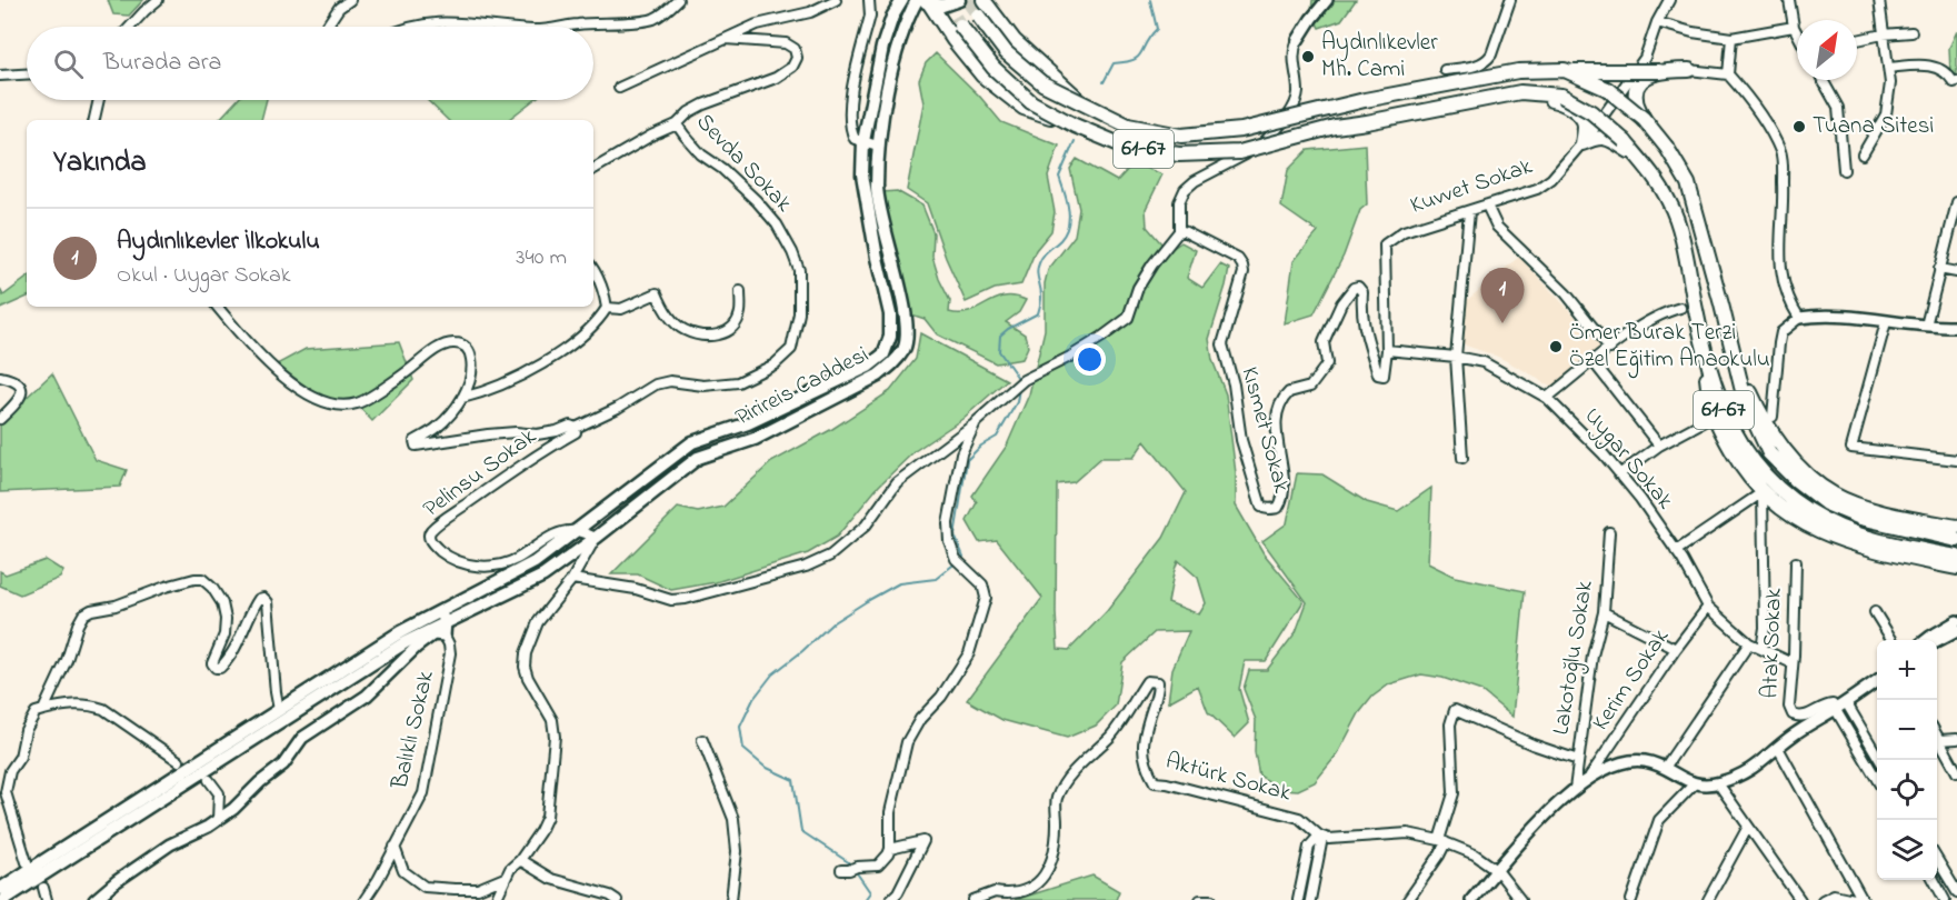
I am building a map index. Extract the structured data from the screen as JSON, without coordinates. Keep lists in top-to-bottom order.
{
  "streets": {
    "main road": ["61-67", "Pirireis Caddesi"],
    "street": [
      "Sevda Sokak",
      "Kuvvet Sokak",
      "Kısmet Sokak",
      "Uygar Sokak",
      "Pelinsu Sokak",
      "Atak Sokak",
      "Lakotoğlu Sokak",
      "Kerim Sokak",
      "Balıklı Sokak",
      "Aktürk Sokak"
    ]
  },
  "crossings": [
    ["61-67", "Kuvvet Sokak"],
    ["61-67", "Pirireis Caddesi"],
    ["Sevda Sokak", "Pelinsu Sokak"],
    ["Kuvvet Sokak", "Kısmet Sokak"],
    ["Kuvvet Sokak", "Uygar Sokak"],
    ["Pirireis Caddesi", "Pelinsu Sokak"],
    ["Kısmet Sokak", "Uygar Sokak"],
    ["Uygar Sokak", "Atak Sokak"],
    ["Uygar Sokak", "Kerim Sokak"]
  ],
  "places": ["Aydınlıkevler Mh. Cami", "Tuana Sitesi", "Ömer Burak Terzi Özel Eğitim Anaokulu"],
  "north": "top right",
  "page": {
    "search": "Burada ara",
    "heading": "Yakında",
    "list": [
      {
        "mark": "1",
        "name": "Aydınlıkevler İlkokulu",
        "note": "Okul · Uygar Sokak",
        "value": "340 m"
      }
    ],
    "pins": "1",
    "map_buttons": ["+", "−"]
  }
}
